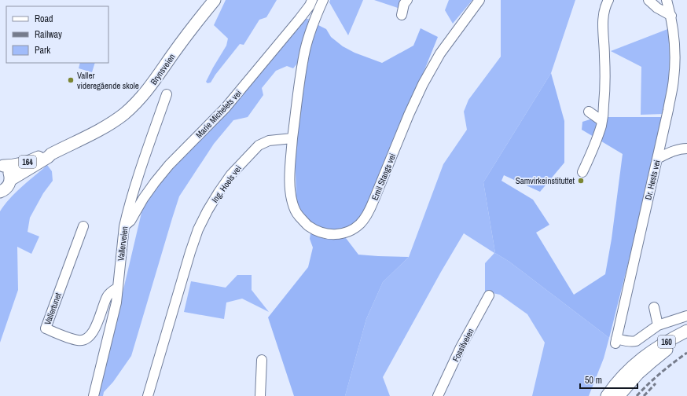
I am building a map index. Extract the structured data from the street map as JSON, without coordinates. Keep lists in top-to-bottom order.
{
  "streets": {
    "main road": ["Brynsveien", "164", "160"],
    "street": [
      "Marie Michelets vei",
      "Emil Stangs vei",
      "Dr. Høsts vei",
      "Ing. Hoels vei",
      "Vallerveien",
      "Vallertunet",
      "Fossilveien"
    ]
  },
  "crossings": [
    ["Brynsveien", "164"],
    ["Marie Michelets vei", "Vallerveien"],
    ["Emil Stangs vei", "Ing. Hoels vei"],
    ["Vallerveien", "Vallertunet"]
  ],
  "places": ["Valler videregående skole", "Samvirkeinstituttet"],
  "legend": ["Road", "Railway", "Park"],
  "scale_bar": "50 m"
}
